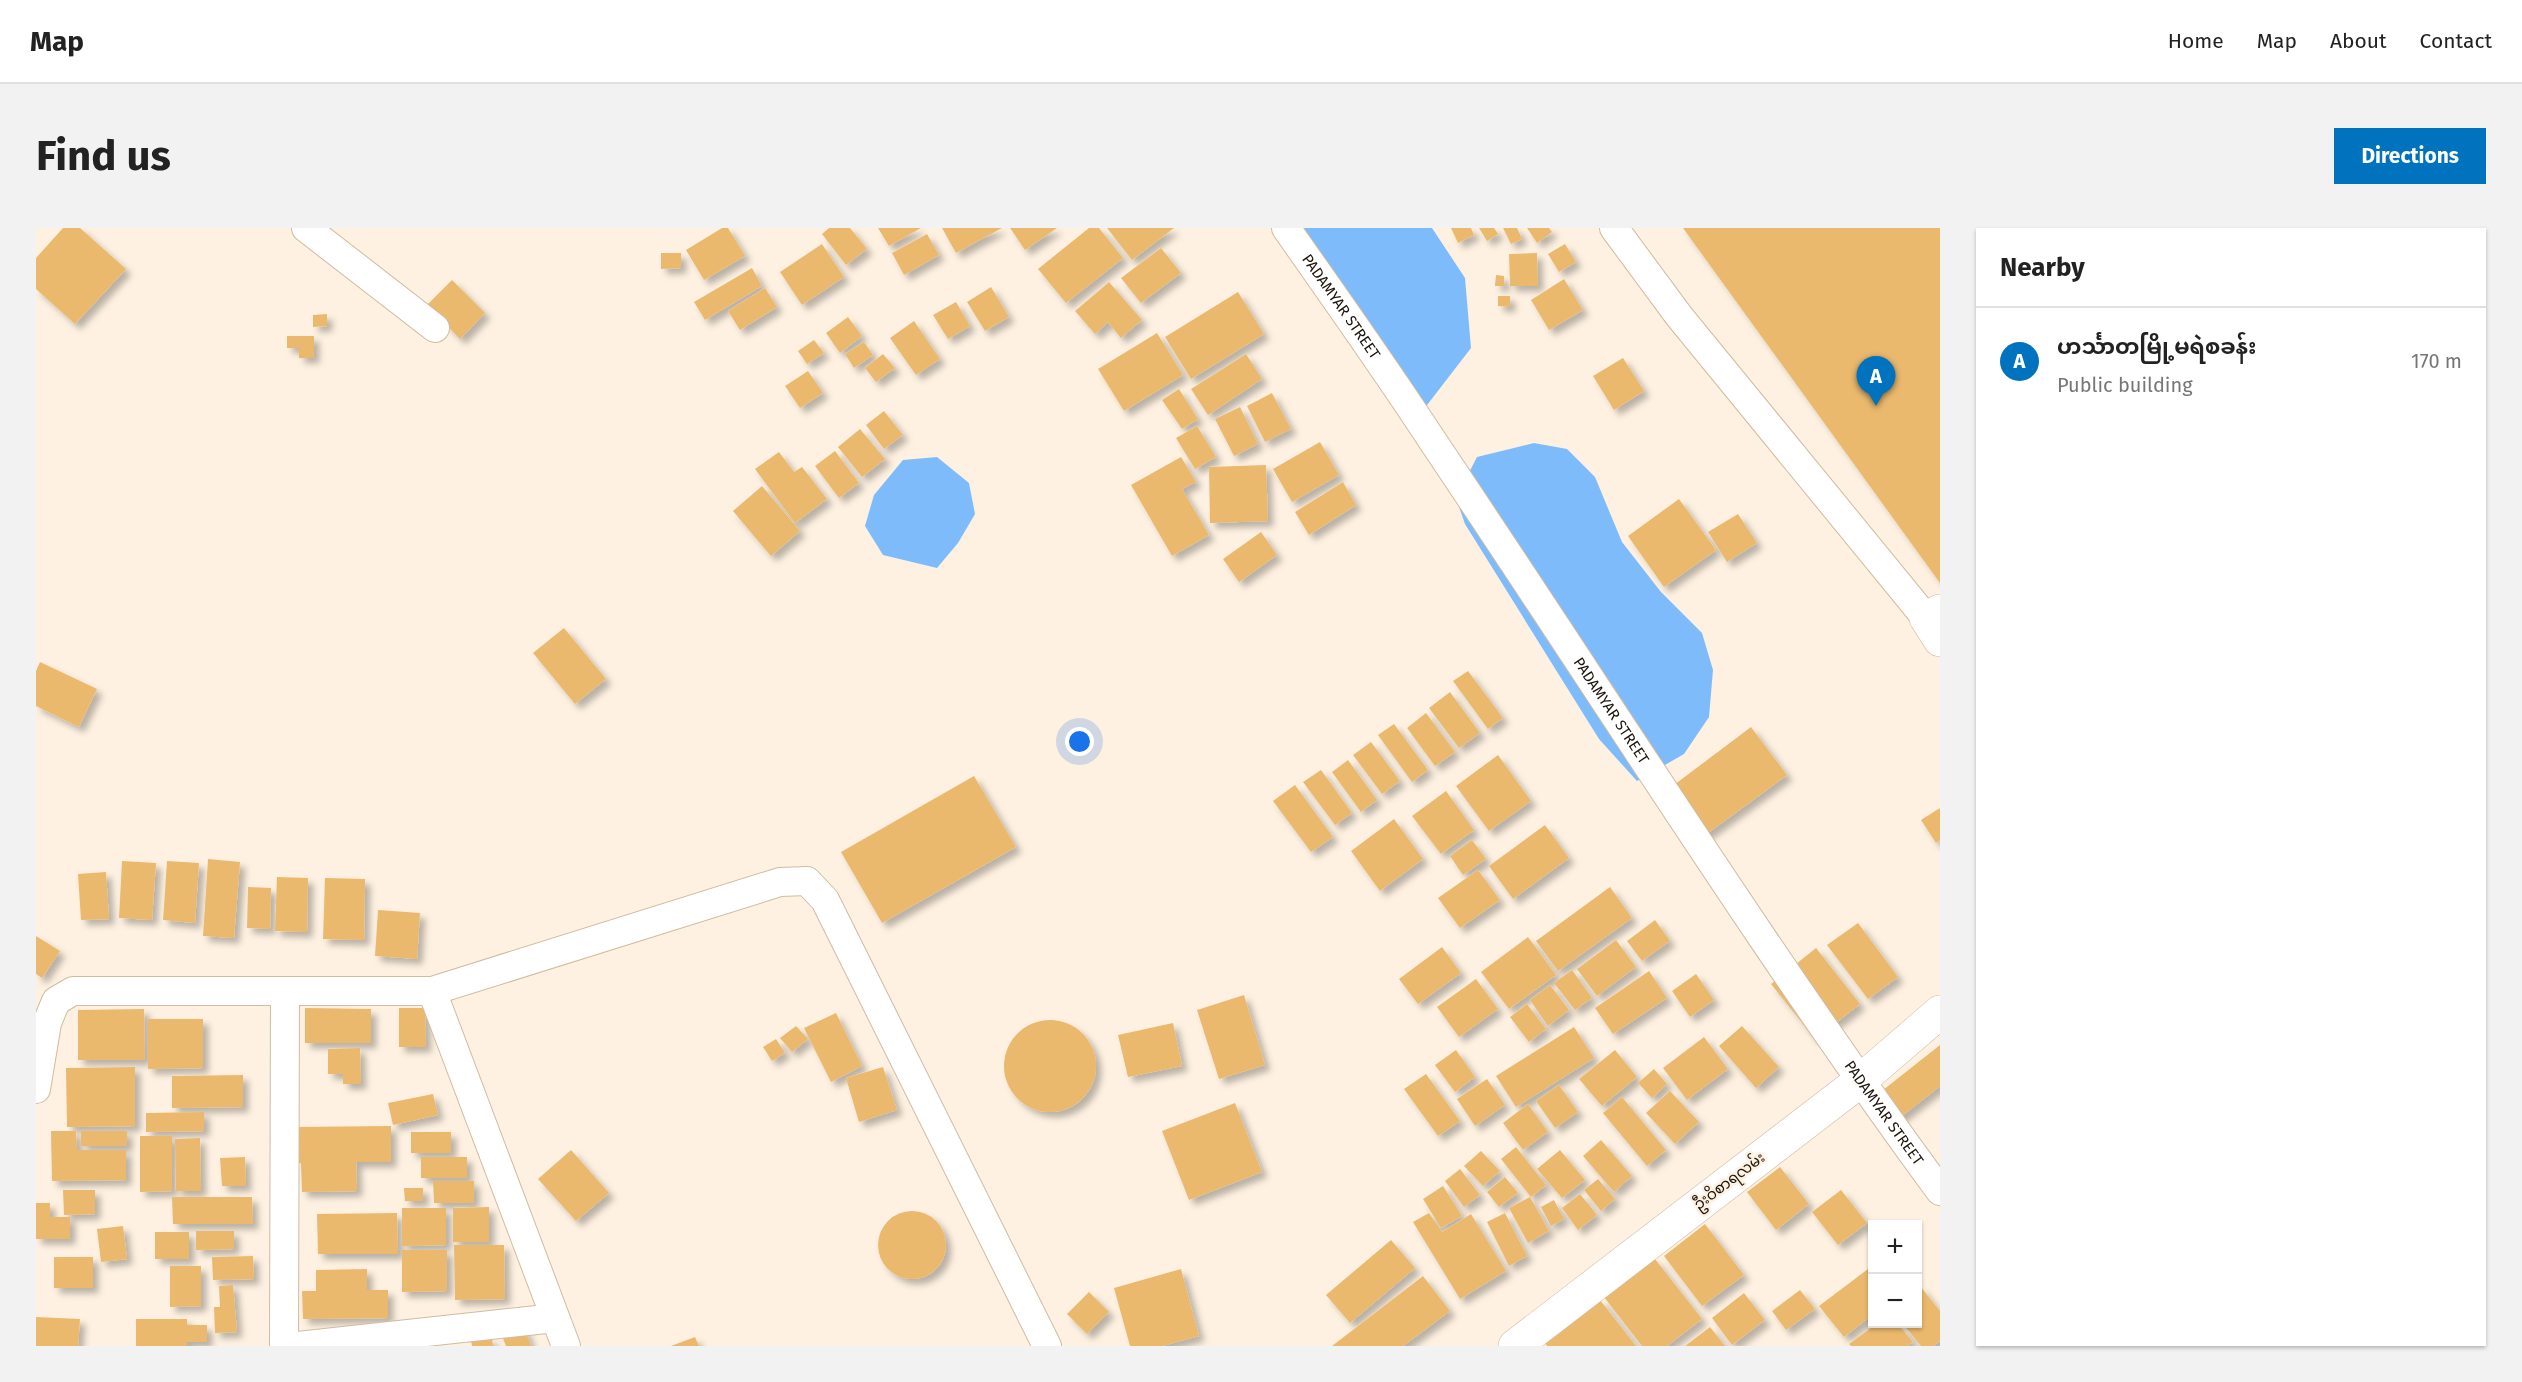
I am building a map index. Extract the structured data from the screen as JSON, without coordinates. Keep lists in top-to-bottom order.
{
  "streets": {
    "street": ["PADAMYAR STREET", "ဦးဝိစာရလမ်း"]
  },
  "crossings": [
    ["PADAMYAR STREET", "ဦးဝိစာရလမ်း"]
  ],
  "page": {
    "header": "Map",
    "nav": [
      "Home",
      "Map",
      "About",
      "Contact"
    ],
    "buttons": "Directions",
    "title": "Find us",
    "heading": "Nearby",
    "list": [
      {
        "mark": "A",
        "name": "ဟင်္သာတမြို့မရဲစခန်း",
        "note": "Public building",
        "value": "170 m"
      }
    ],
    "pins": "A",
    "map_buttons": ["+", "−"]
  }
}
